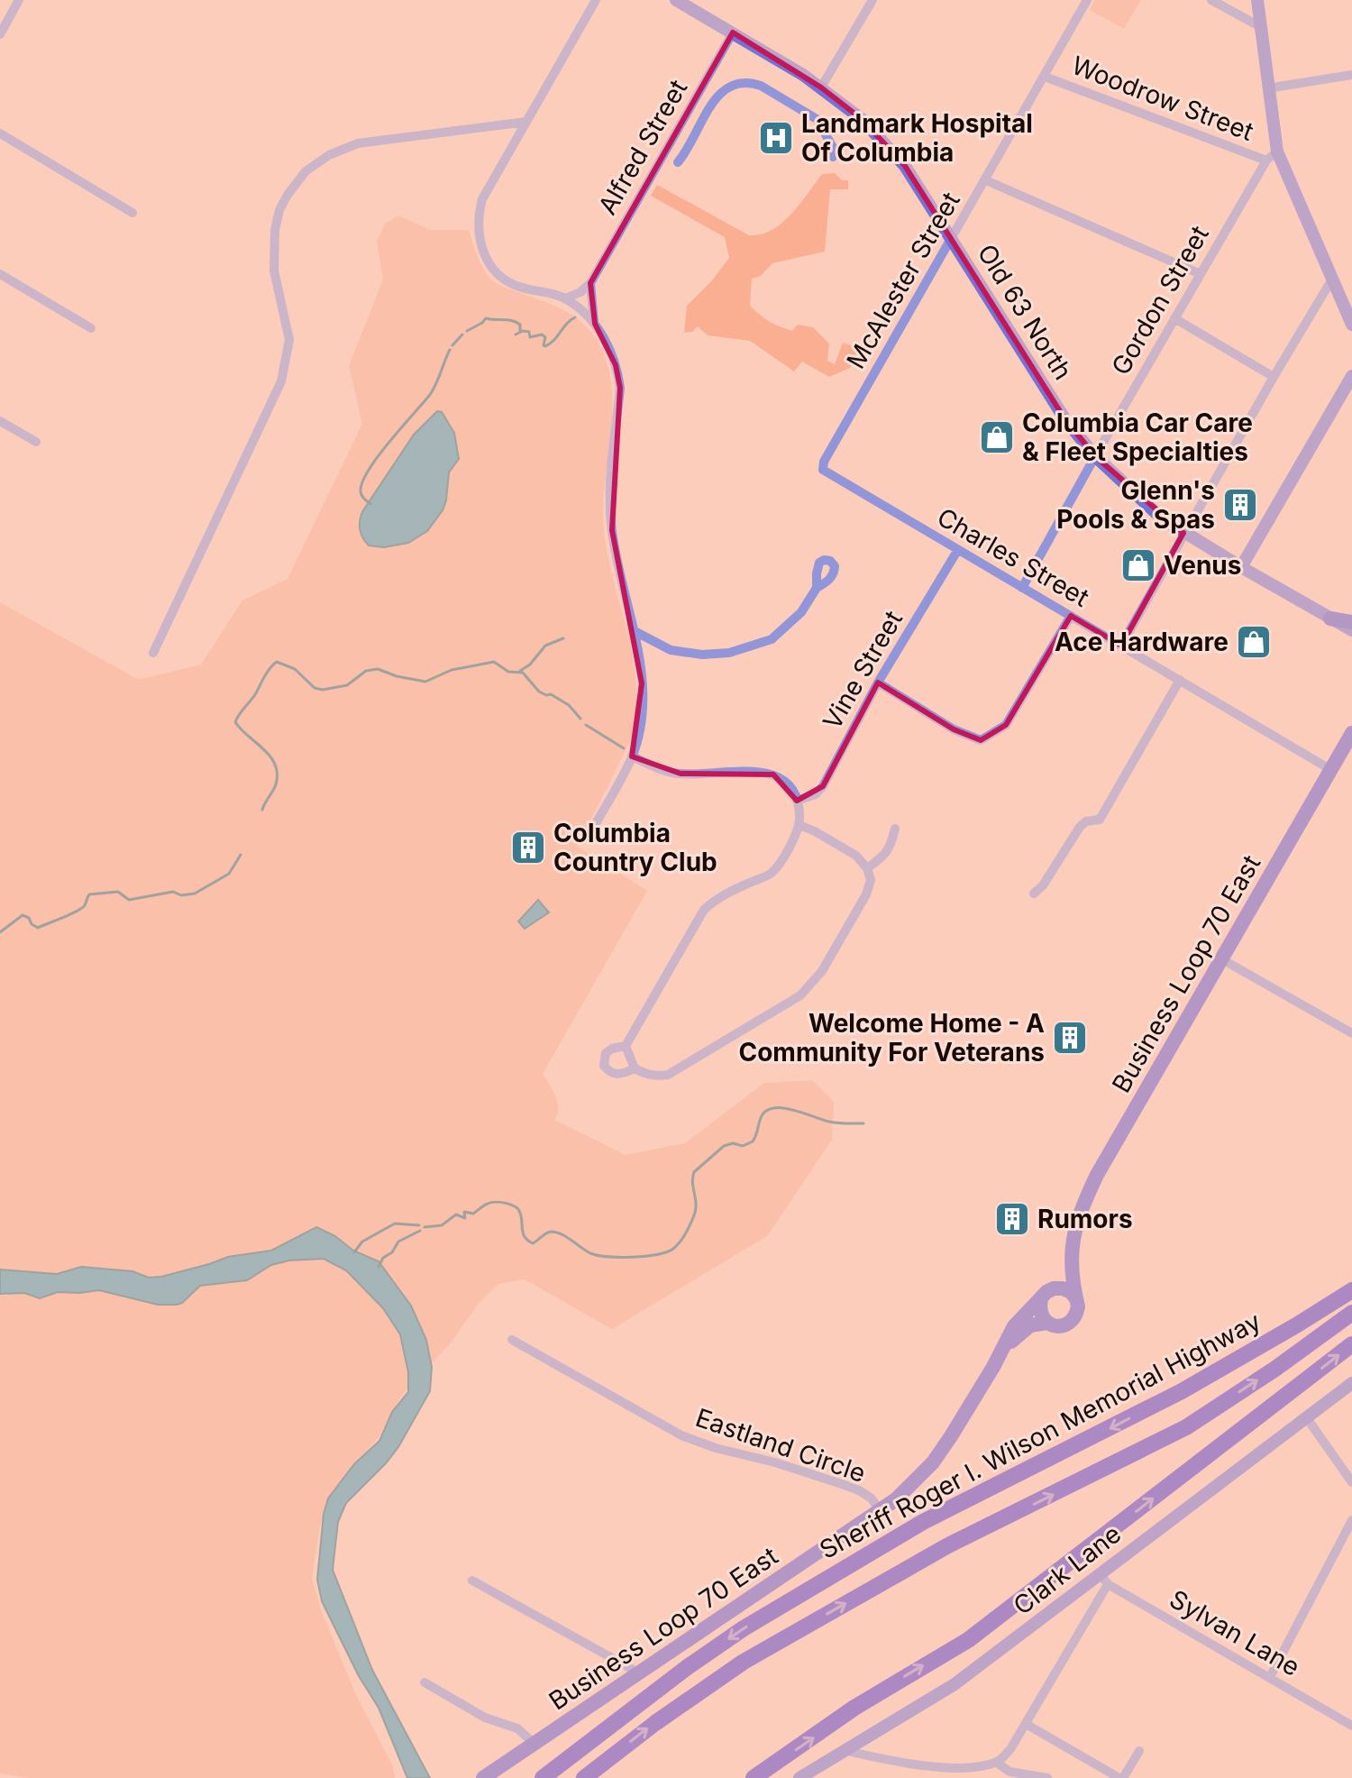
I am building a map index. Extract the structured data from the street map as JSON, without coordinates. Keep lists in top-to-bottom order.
{
  "streets": {
    "highway": ["Sheriff Roger I. Wilson Memorial Highway"],
    "main road": ["Old 63 North", "Business Loop 70 East", "Clark Lane"],
    "street": [
      "Woodrow Street",
      "Alfred Street",
      "McAlester Street",
      "Gordon Street",
      "Charles Street",
      "Vine Street",
      "Eastland Circle",
      "Sylvan Lane"
    ]
  },
  "crossings": [
    ["Woodrow Street", "McAlester Street"],
    ["Woodrow Street", "Gordon Street"],
    ["Alfred Street", "Old 63 North"],
    ["McAlester Street", "Old 63 North"],
    ["McAlester Street", "Charles Street"],
    ["Gordon Street", "Old 63 North"],
    ["Gordon Street", "Charles Street"],
    ["Charles Street", "Vine Street"],
    ["Charles Street", "Business Loop 70 East"],
    ["Business Loop 70 East", "Eastland Circle"],
    ["Clark Lane", "Sylvan Lane"]
  ],
  "places": {
    "hospital": ["Landmark Hospital Of Columbia"],
    "shop": ["Columbia Car Care & Fleet Specialties", "Venus", "Ace Hardware"],
    "building": [
      "Glenn's Pools & Spas",
      "Columbia Country Club",
      "Welcome Home - A Community For Veterans",
      "Rumors"
    ]
  }
}
